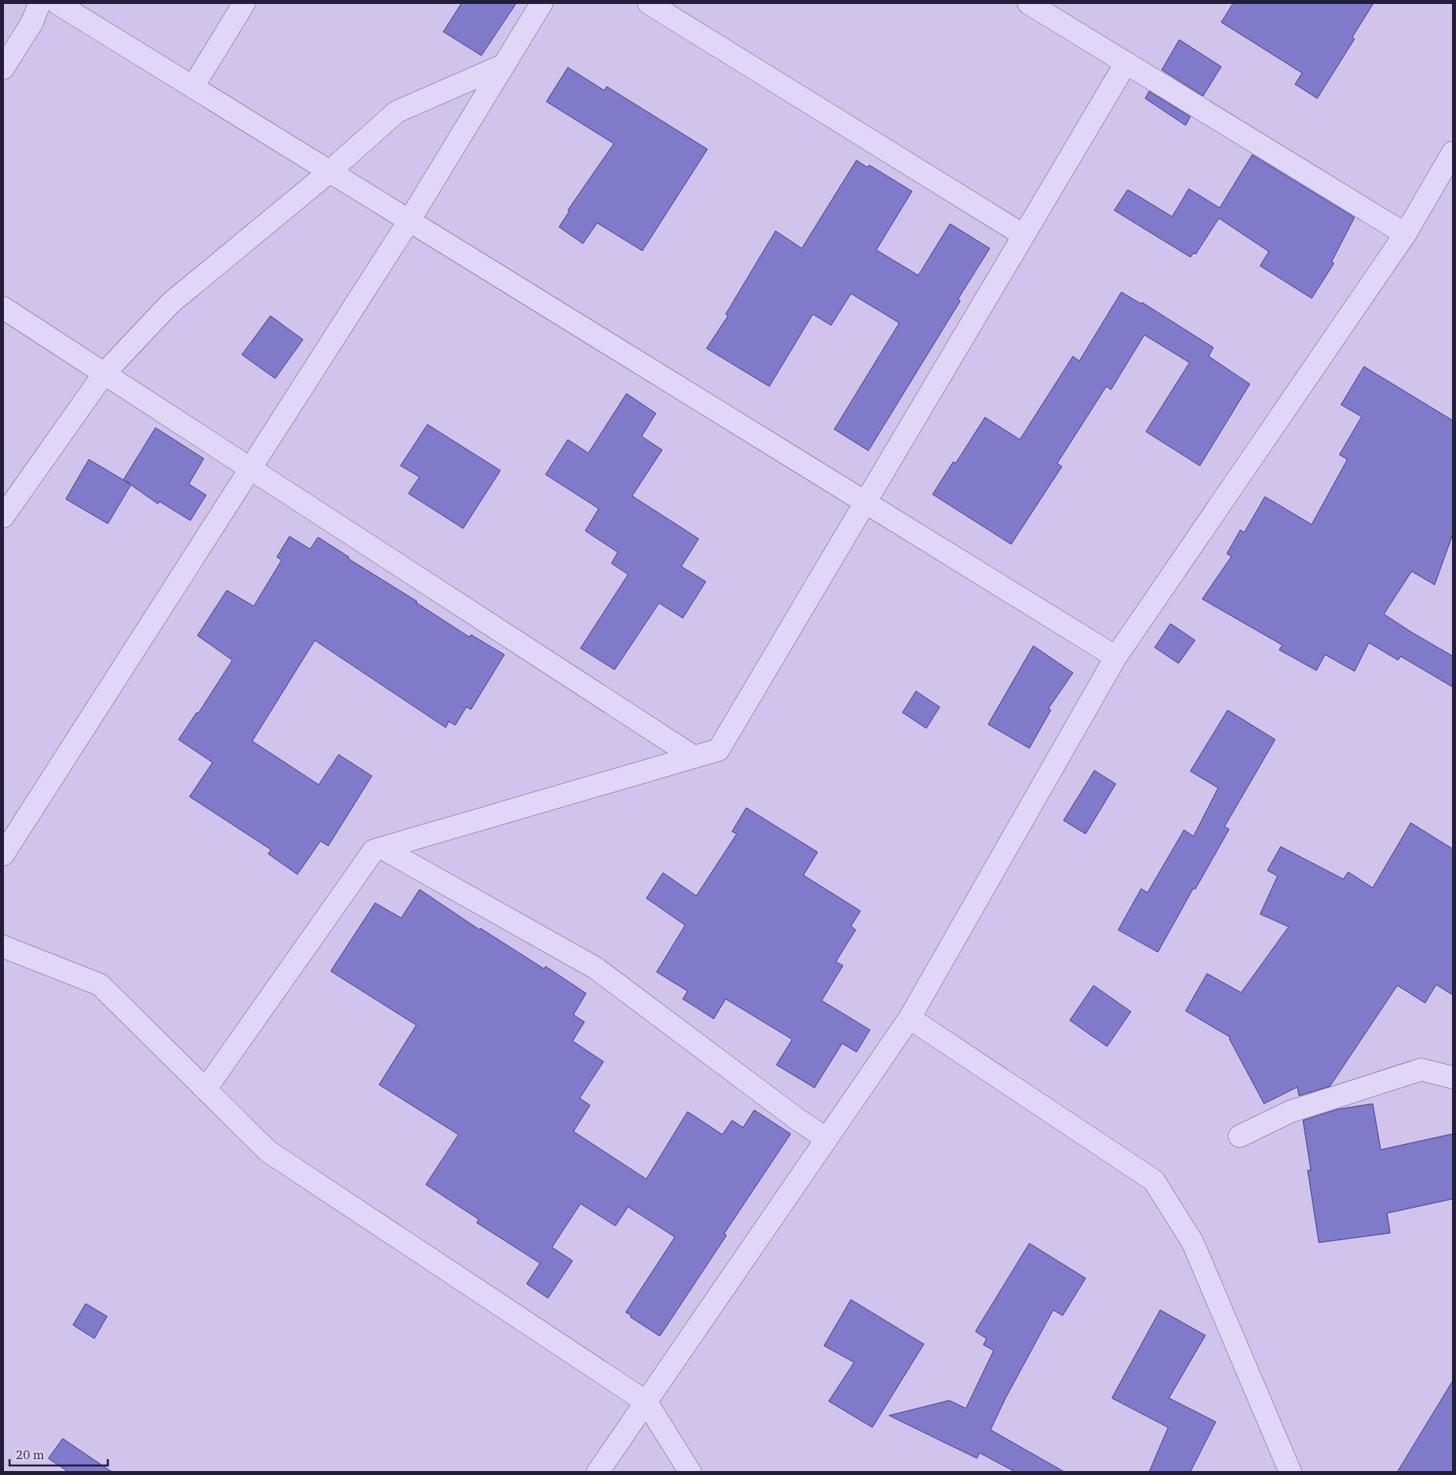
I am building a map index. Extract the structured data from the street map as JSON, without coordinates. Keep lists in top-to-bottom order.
{
  "scale_bar": "20 m"
}
